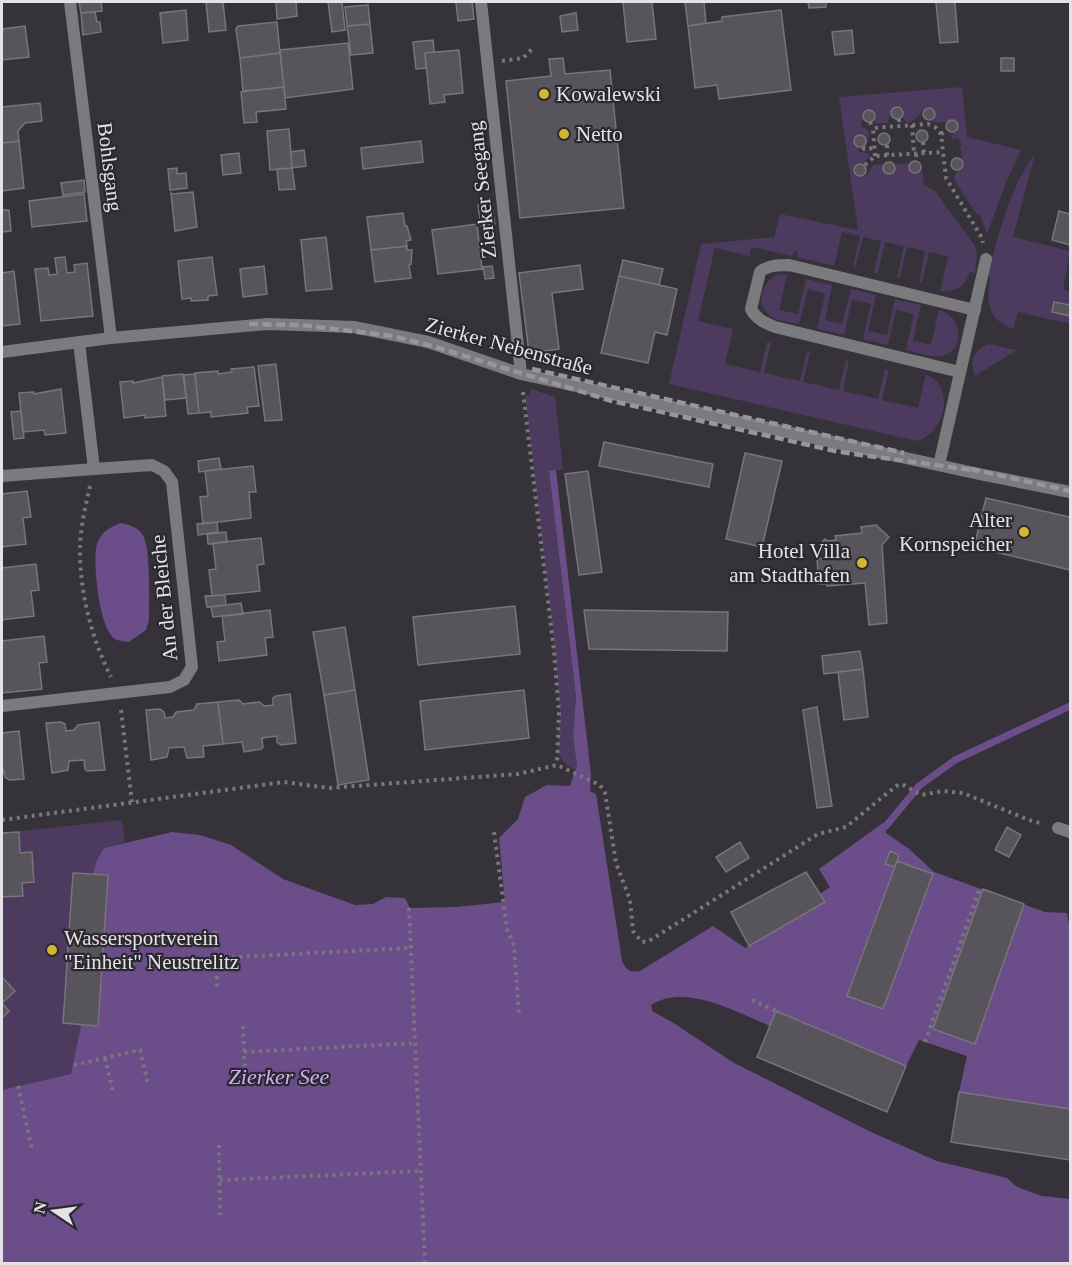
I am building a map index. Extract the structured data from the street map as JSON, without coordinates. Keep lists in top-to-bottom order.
{
  "streets": {
    "street": [
      "Bohlsgang",
      "Zierker Seegang",
      "Zierker Nebenstraße",
      "An der Bleiche"
    ]
  },
  "crossings": [
    ["Bohlsgang", "Zierker Nebenstraße"],
    ["Zierker Seegang", "Zierker Nebenstraße"]
  ],
  "water": ["Zierker See"],
  "places": [
    "Kowalewski",
    "Netto",
    "Alter Kornspeicher",
    "Hotel Villa am Stadthafen",
    "Wassersportverein \"Einheit\" Neustrelitz"
  ],
  "north": "left"
}
